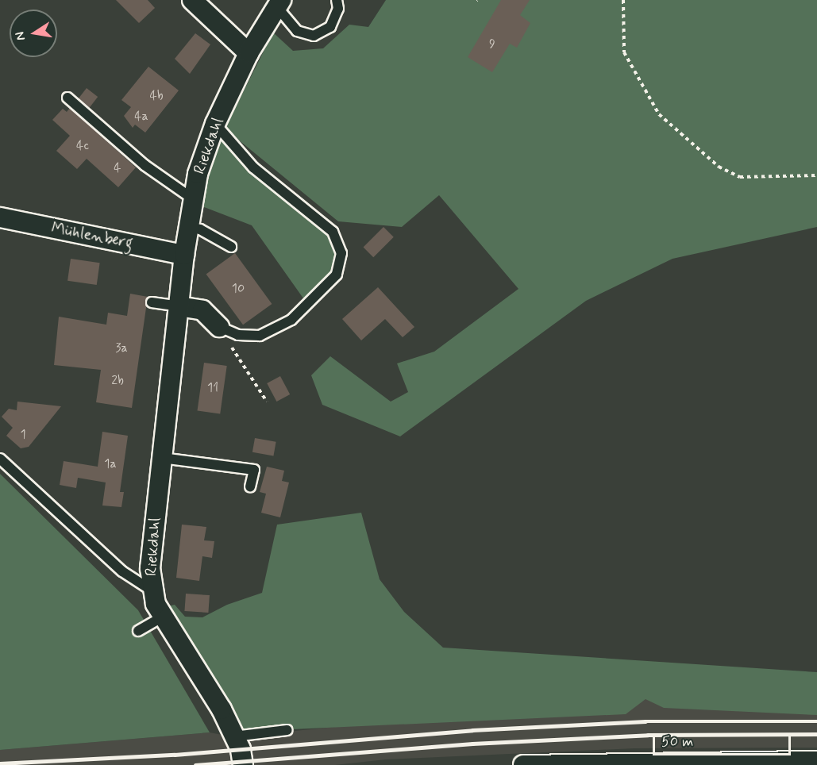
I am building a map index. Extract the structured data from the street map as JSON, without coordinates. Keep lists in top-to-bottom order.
{
  "streets": {
    "street": ["Riekdahl", "Mühlenberg"]
  },
  "crossings": [
    ["Riekdahl", "Mühlenberg"]
  ],
  "house_numbers": [
    "9",
    "4b",
    "4a",
    "4c",
    "4",
    "10",
    "3a",
    "2b",
    "11",
    "1",
    "1a"
  ],
  "scale_bar": "50 m",
  "north": "left"
}
